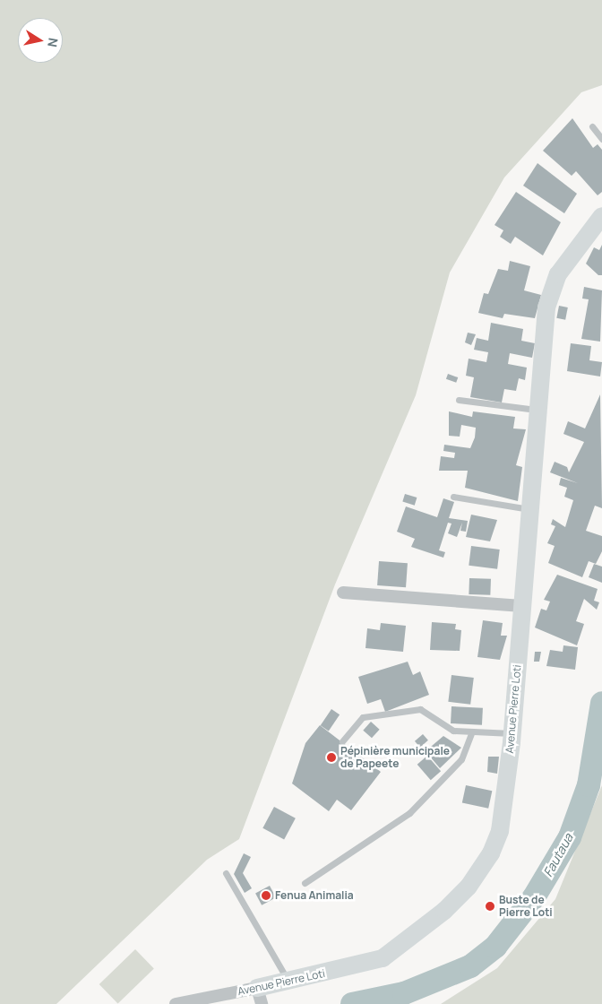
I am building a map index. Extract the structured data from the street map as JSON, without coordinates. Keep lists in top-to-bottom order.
{
  "streets": {
    "main road": ["Avenue Pierre Loti"]
  },
  "water": ["Fautaua"],
  "places": ["Pépinière municipale de Papeete", "Fenua Animalia", "Buste de Pierre Loti"],
  "north": "right"
}
